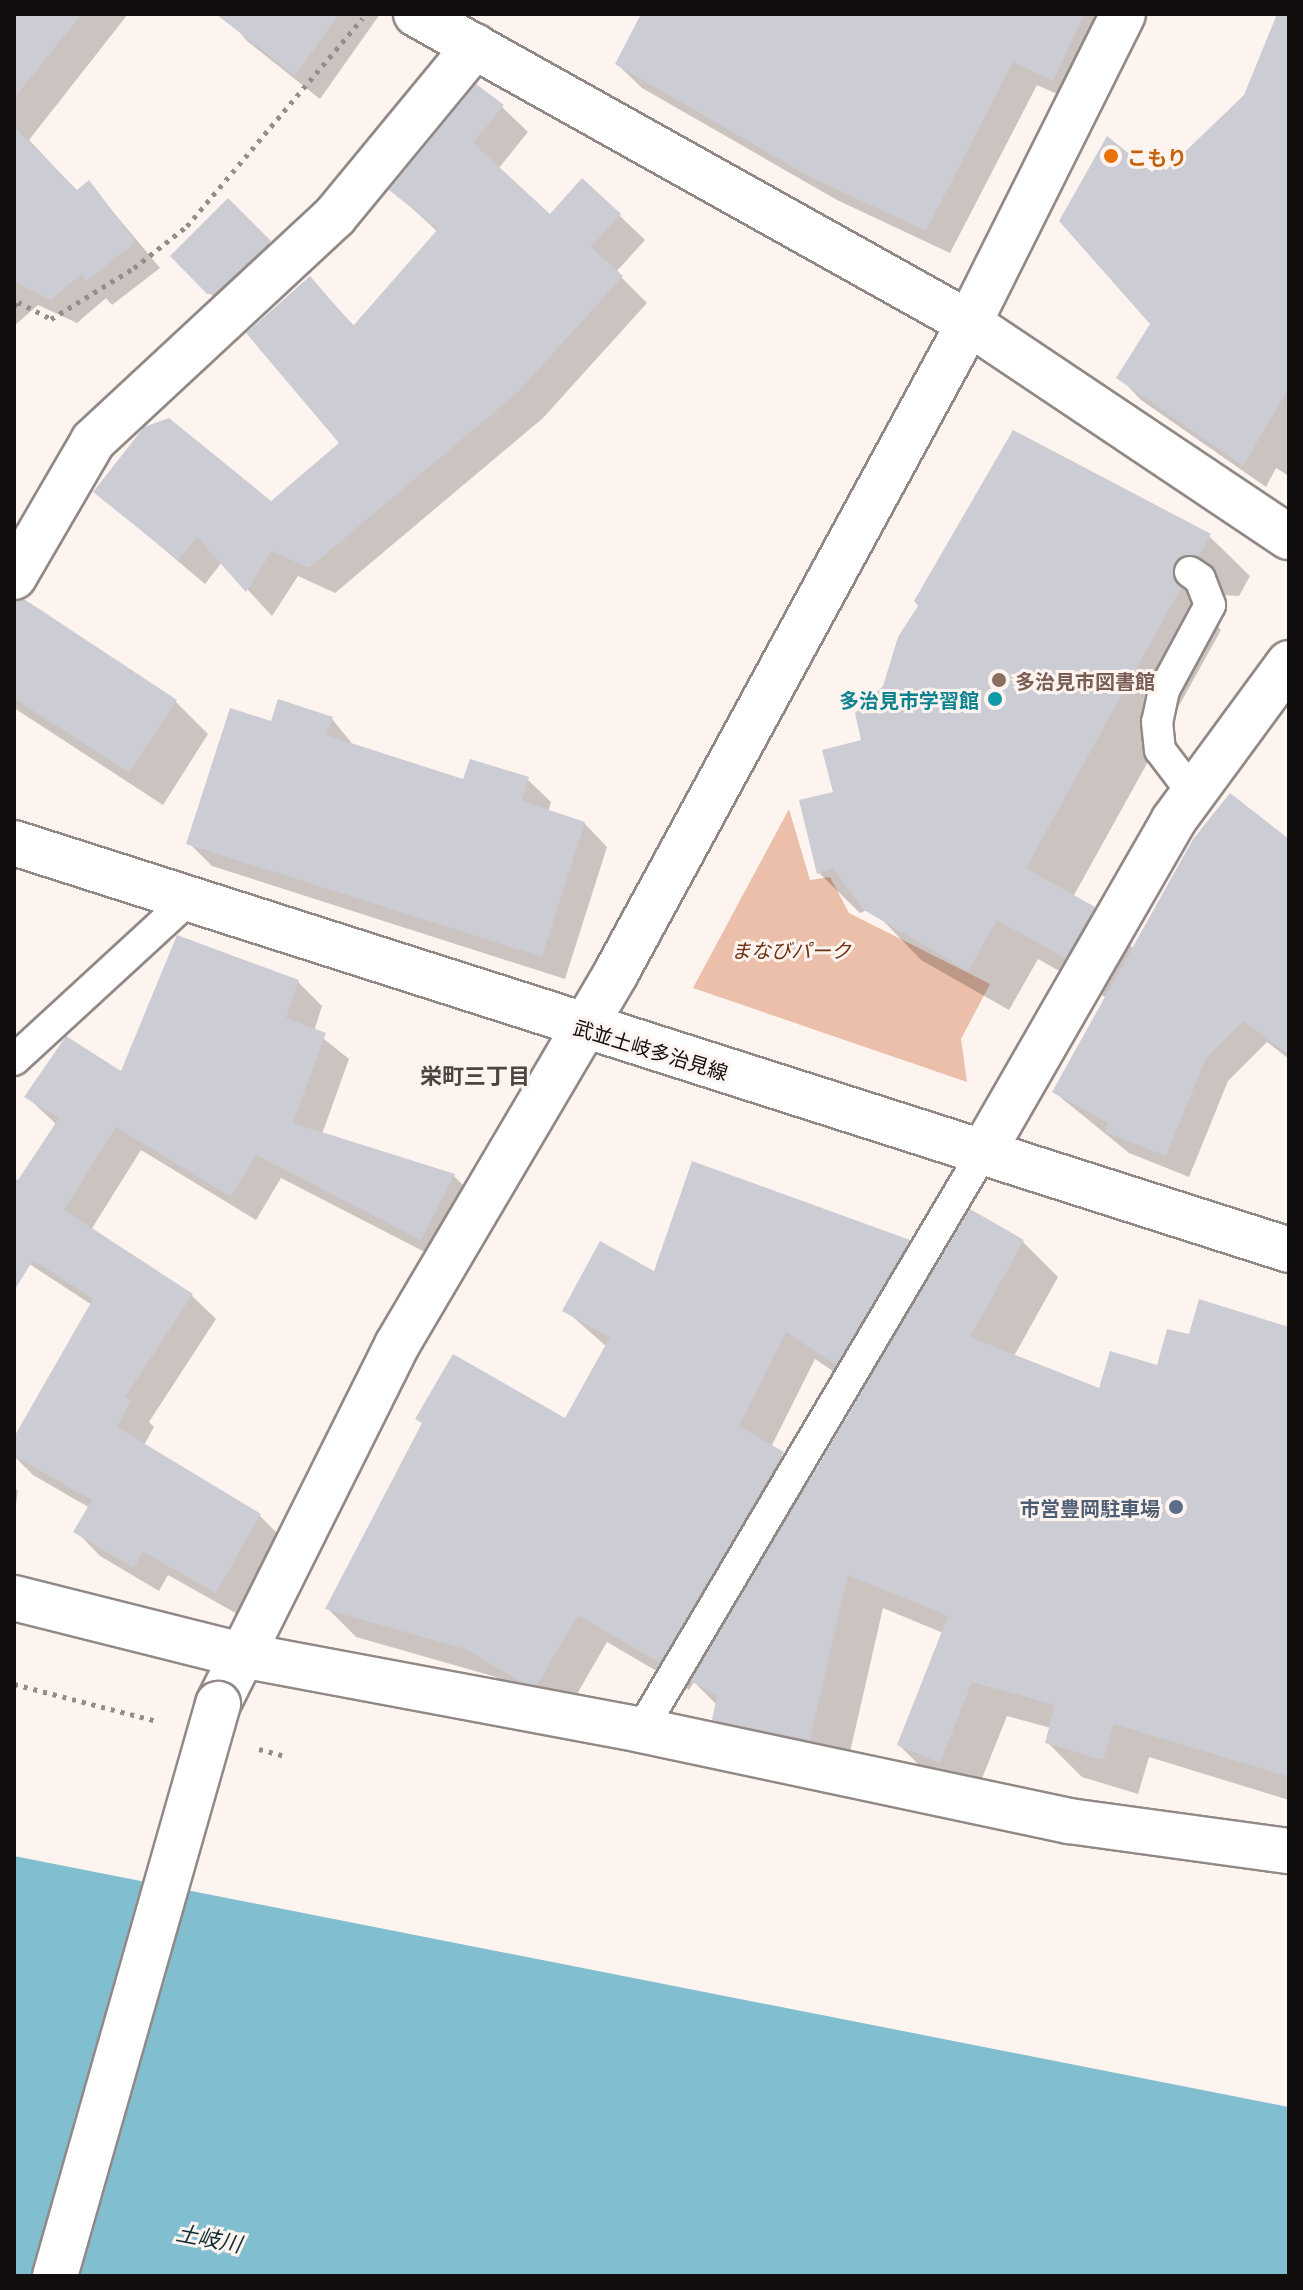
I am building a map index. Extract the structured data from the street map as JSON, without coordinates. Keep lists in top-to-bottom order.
{
  "streets": {
    "street": ["武並土岐多治見線"]
  },
  "districts": ["栄町三丁目"],
  "water": ["土岐川"],
  "parks": ["まなびパーク"],
  "places": [
    "こもり",
    "多治見市図書館",
    "多治見市学習館",
    "市営豊岡駐車場"
  ]
}
